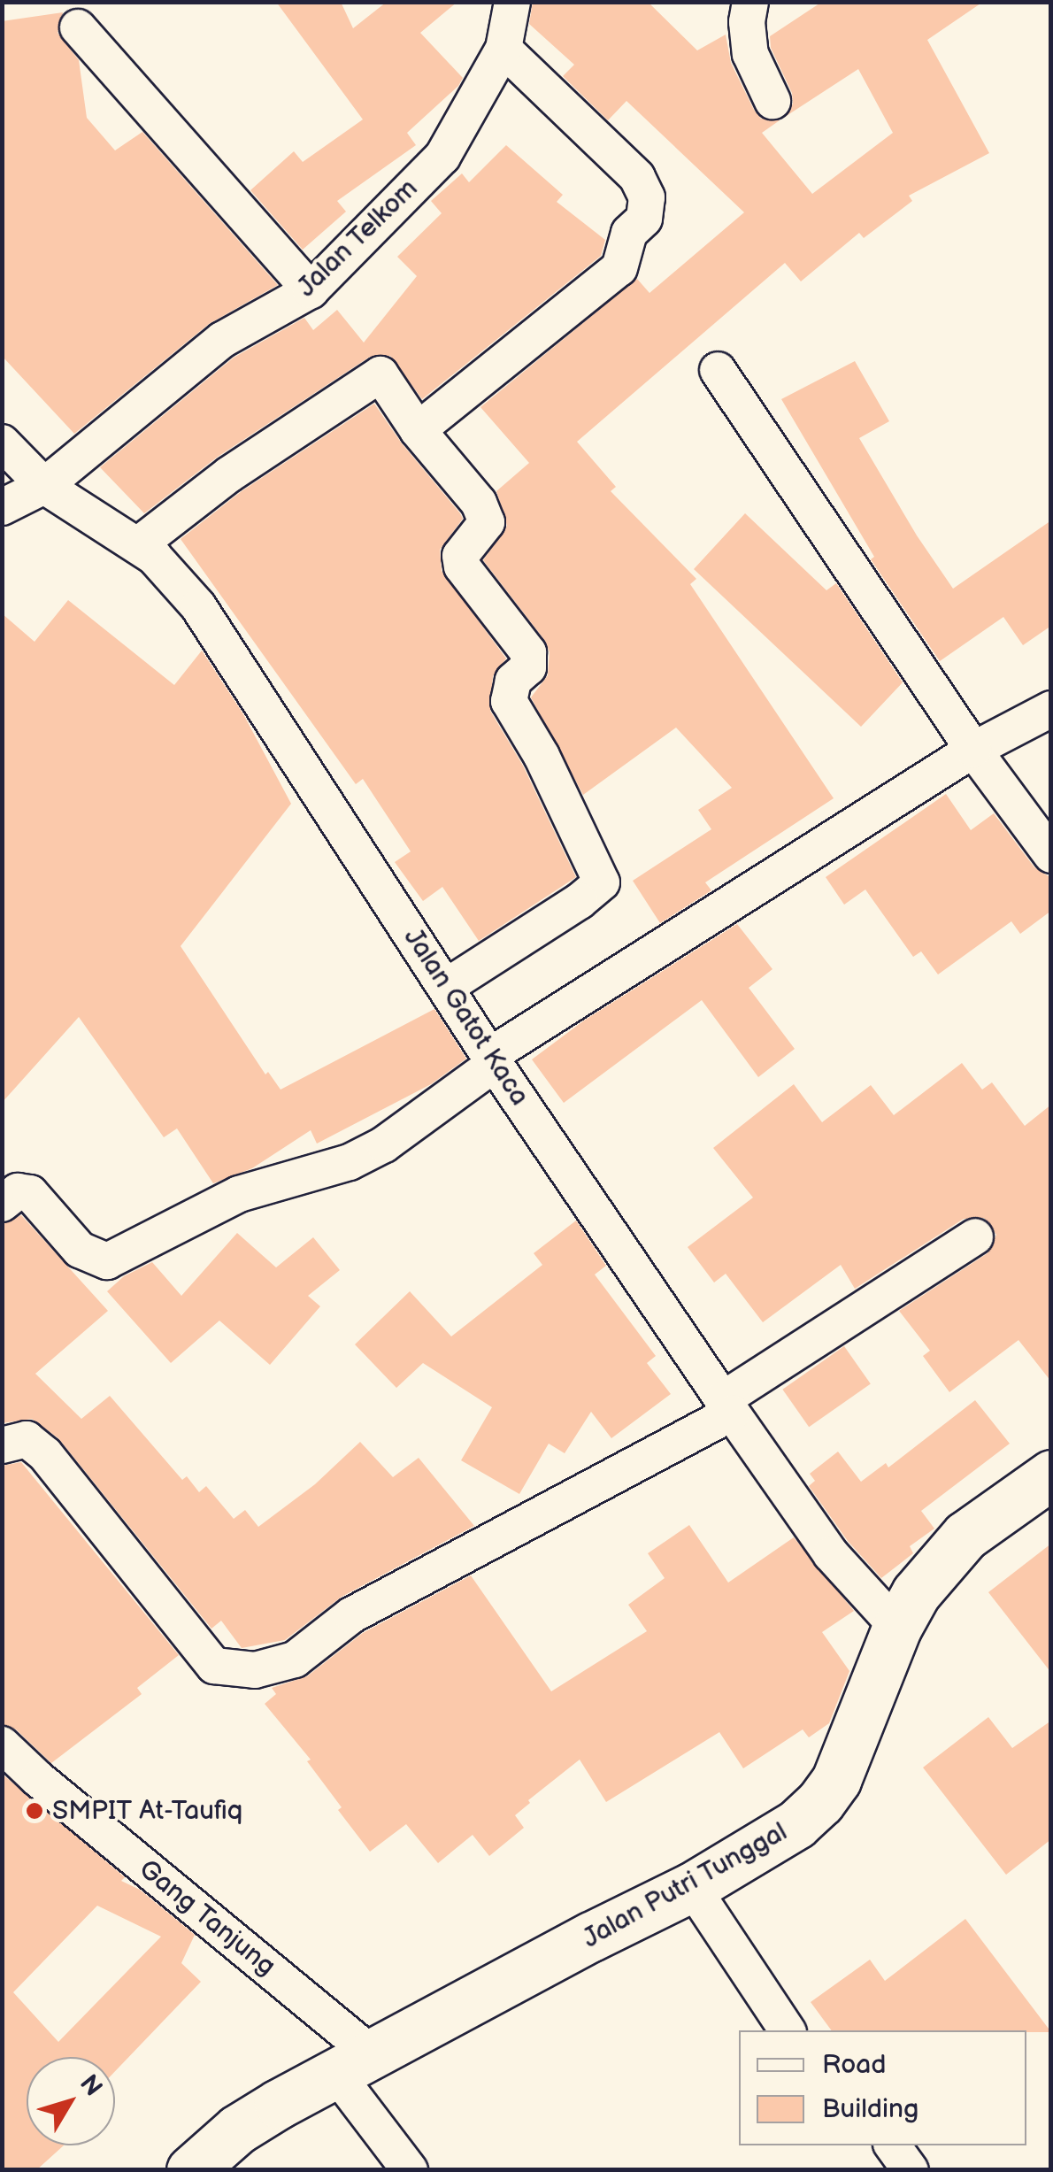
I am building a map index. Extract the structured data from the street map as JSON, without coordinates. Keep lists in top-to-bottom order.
{
  "streets": {
    "street": [
      "Jalan Telkom",
      "Jalan Gatot Kaca",
      "Jalan Putri Tunggal",
      "Gang Tanjung"
    ]
  },
  "crossings": [
    ["Jalan Telkom", "Jalan Gatot Kaca"],
    ["Jalan Gatot Kaca", "Jalan Putri Tunggal"],
    ["Jalan Putri Tunggal", "Gang Tanjung"]
  ],
  "places": ["SMPIT At-Taufiq"],
  "legend": ["Road", "Building"],
  "north": "top right"
}
